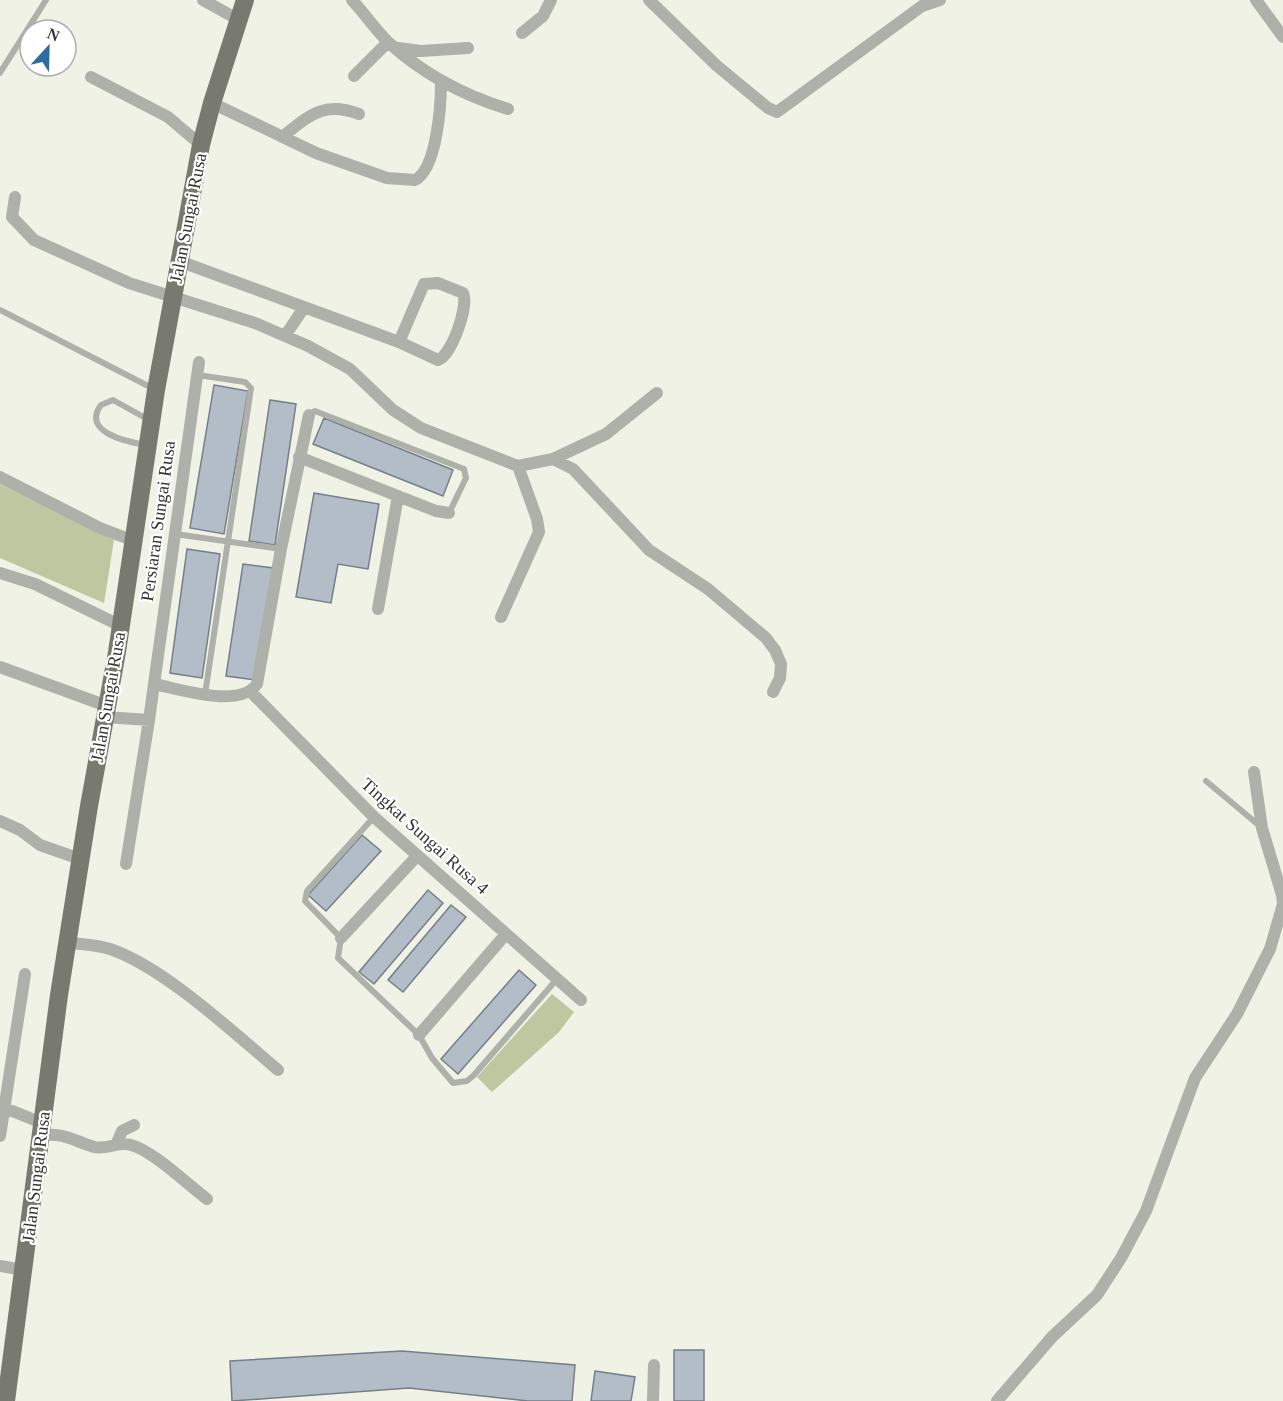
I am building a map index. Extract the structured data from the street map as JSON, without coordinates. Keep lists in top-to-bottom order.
{
  "streets": {
    "main road": ["Jalan Sungai Rusa"],
    "street": ["Persiaran Sungai Rusa", "Tingkat Sungai Rusa 4"]
  },
  "north": "top"
}
